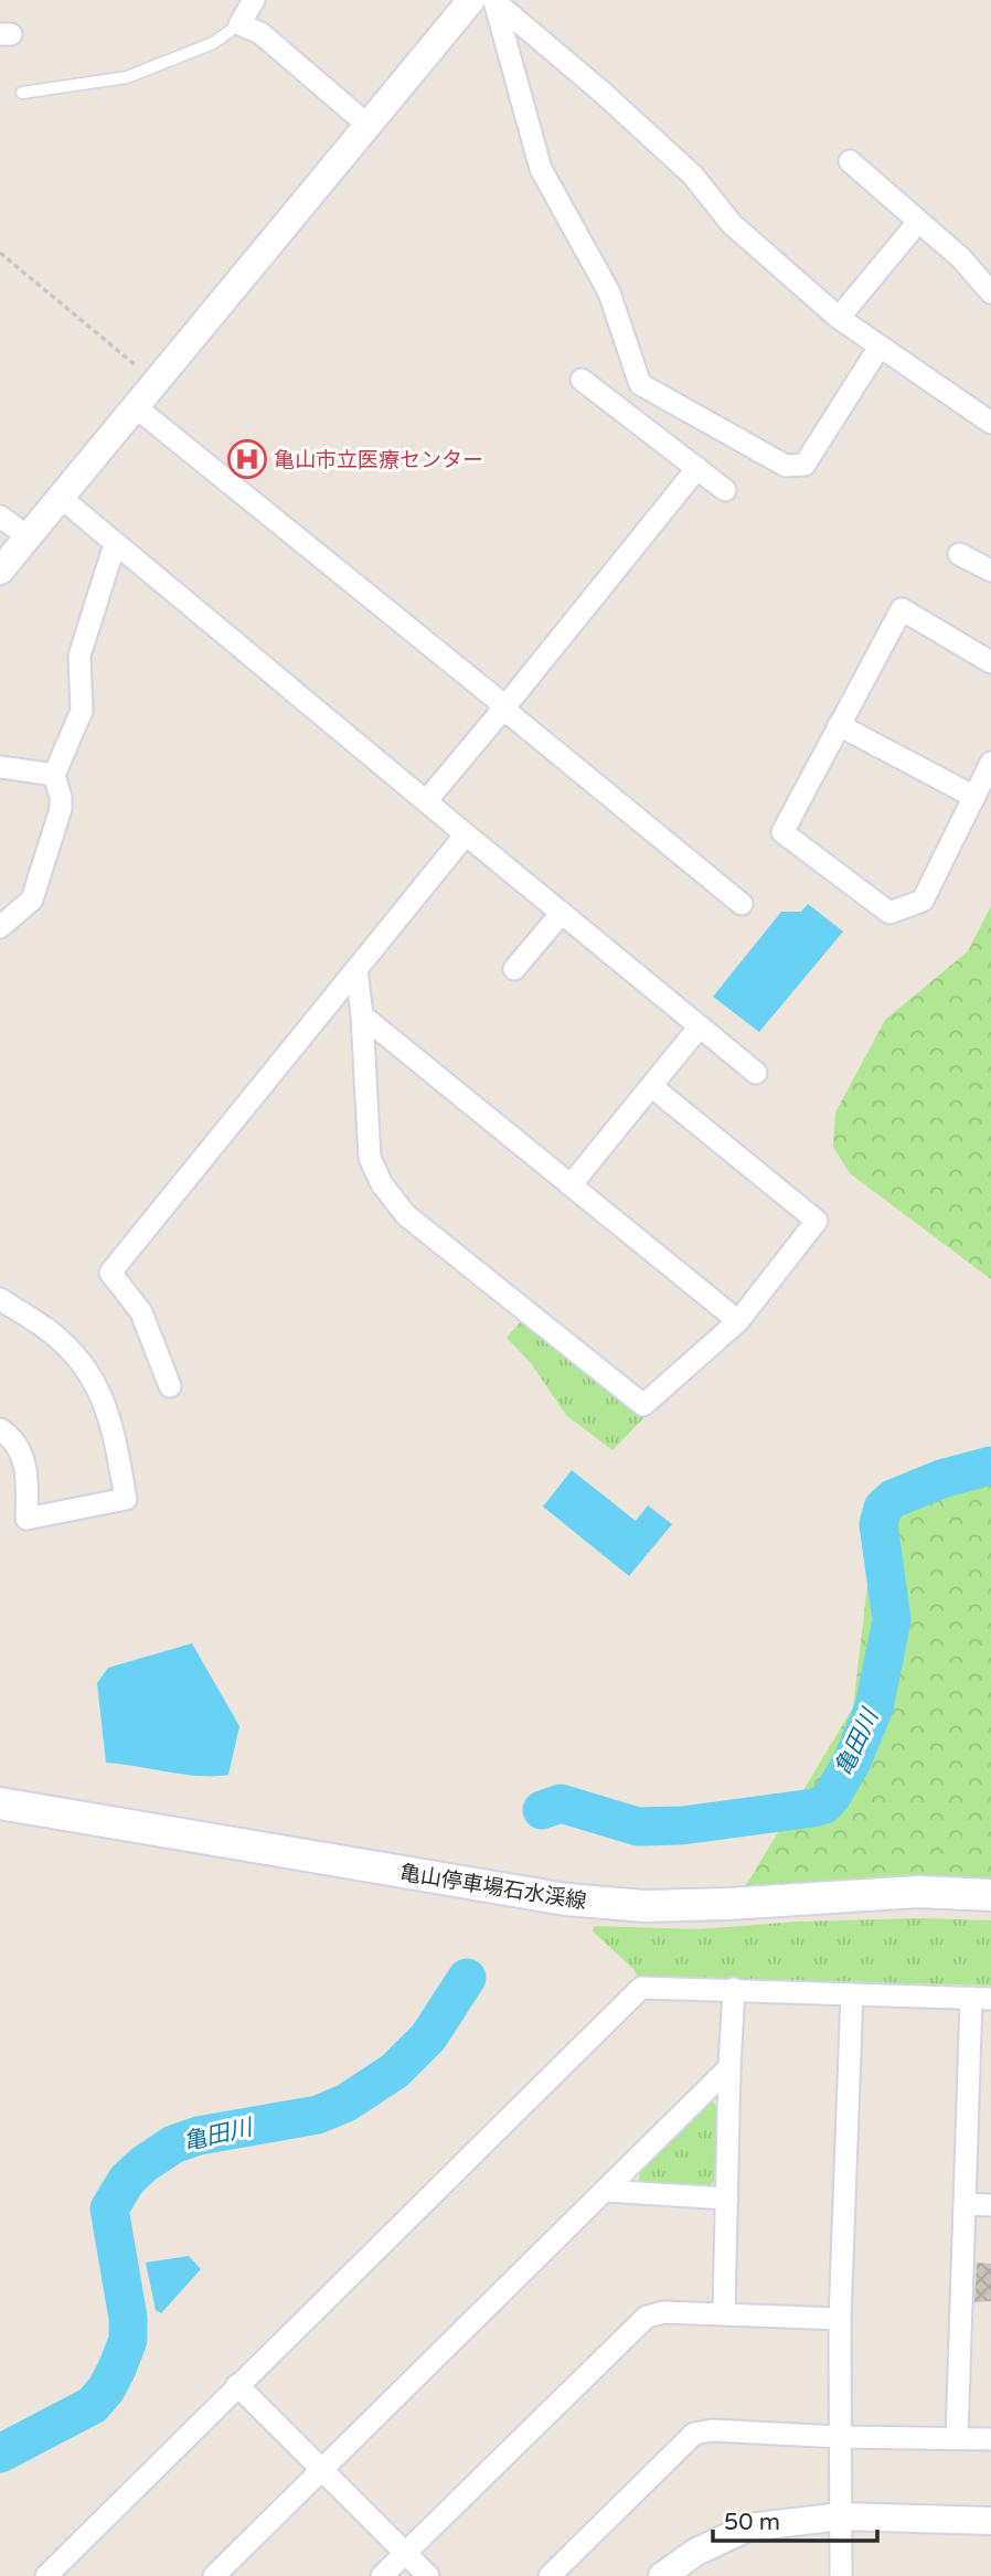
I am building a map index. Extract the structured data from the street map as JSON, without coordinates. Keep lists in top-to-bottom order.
{
  "streets": {
    "main road": ["亀山停車場石水渓線"]
  },
  "water": ["亀田川"],
  "places": {
    "hospital": ["亀山市立医療センター"]
  },
  "scale_bar": "50 m"
}
